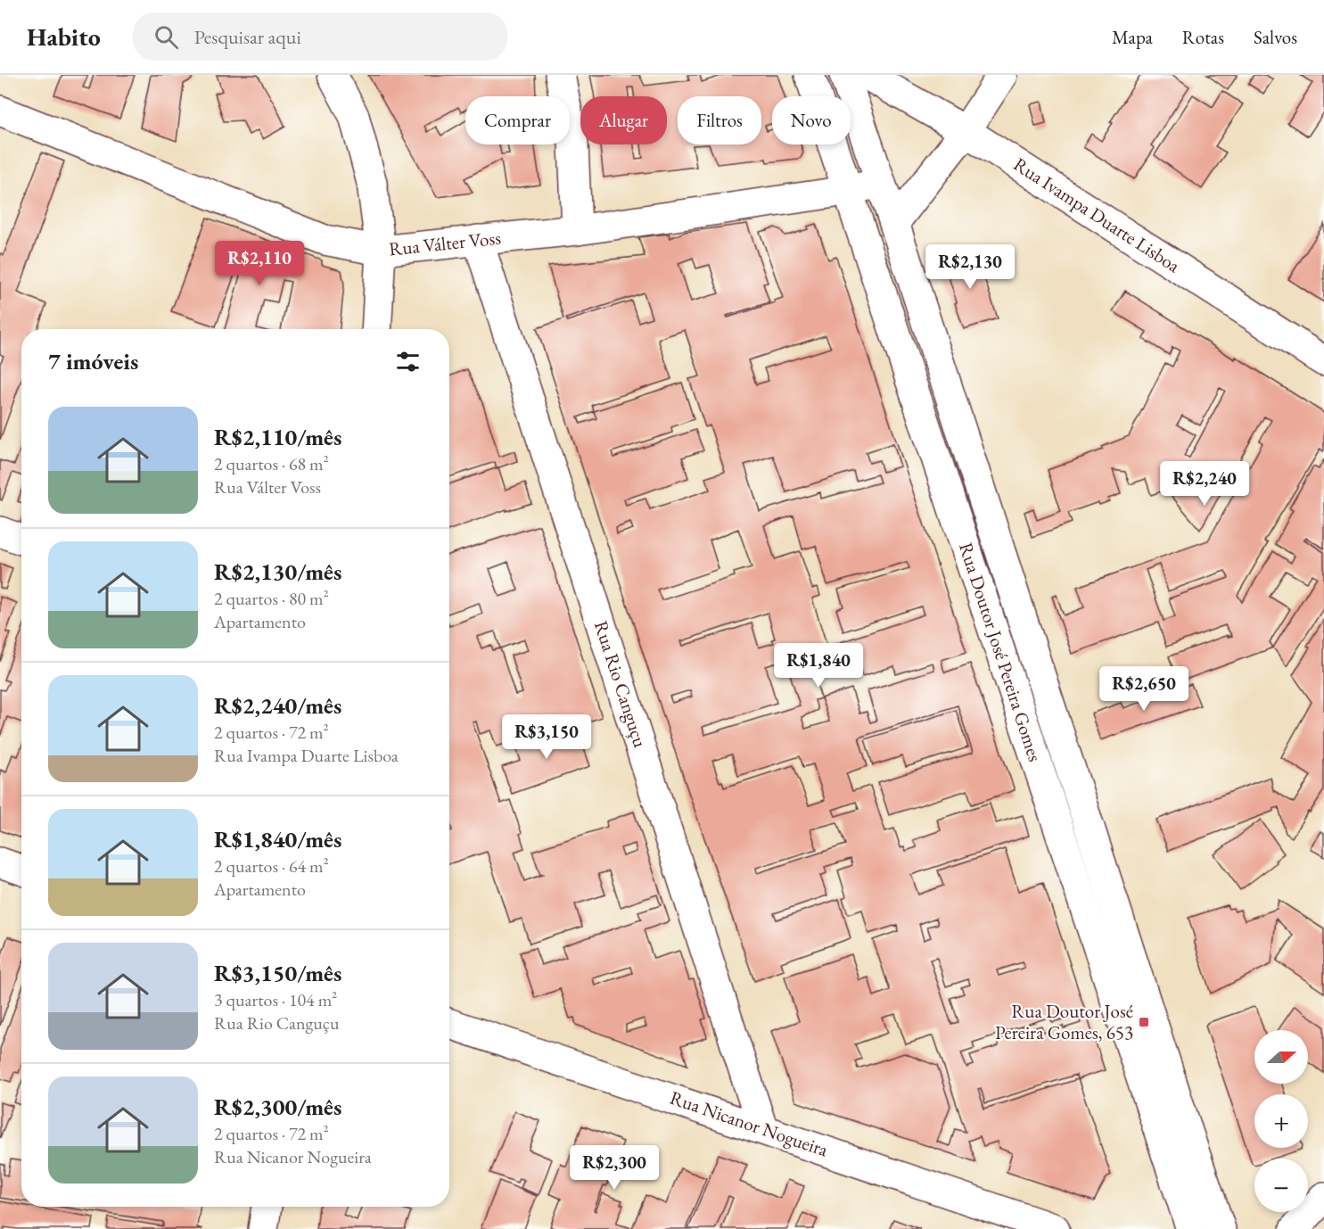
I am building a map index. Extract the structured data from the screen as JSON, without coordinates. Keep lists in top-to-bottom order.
{
  "streets": {
    "street": [
      "Rua Ivampa Duarte Lisboa",
      "Rua Válter Voss",
      "Rua Doutor José Pereira Gomes",
      "Rua Rio Canguçu",
      "Rua Nicanor Nogueira"
    ]
  },
  "crossings": [
    ["Rua Válter Voss", "Rua Doutor José Pereira Gomes"],
    ["Rua Válter Voss", "Rua Rio Canguçu"],
    ["Rua Rio Canguçu", "Rua Nicanor Nogueira"]
  ],
  "places": {
    "transit": ["Rua Doutor José Pereira Gomes, 653"]
  },
  "north": "right",
  "page": {
    "header": "Habito",
    "search": "Pesquisar aqui",
    "nav": ["Mapa", "Rotas", "Salvos"],
    "chip": [
      "Comprar",
      "Alugar",
      "Filtros",
      "Novo"
    ],
    "price": [
      "R$2,110",
      "R$2,130",
      "R$2,240",
      "R$1,840",
      "R$2,650",
      "R$3,150",
      "R$2,300"
    ],
    "heading": "7 imóveis",
    "list": [
      {
        "name": "R$2,110/mês",
        "note": "2 quartos · 68 m² · Rua Válter Voss"
      },
      {
        "name": "R$2,130/mês",
        "note": "2 quartos · 80 m² · Apartamento"
      },
      {
        "name": "R$2,240/mês",
        "note": "2 quartos · 72 m² · Rua Ivampa Duarte Lisboa"
      },
      {
        "name": "R$1,840/mês",
        "note": "2 quartos · 64 m² · Apartamento"
      },
      {
        "name": "R$3,150/mês",
        "note": "3 quartos · 104 m² · Rua Rio Canguçu"
      },
      {
        "name": "R$2,300/mês",
        "note": "2 quartos · 72 m² · Rua Nicanor Nogueira"
      }
    ],
    "map_buttons": ["+", "−"]
  }
}
